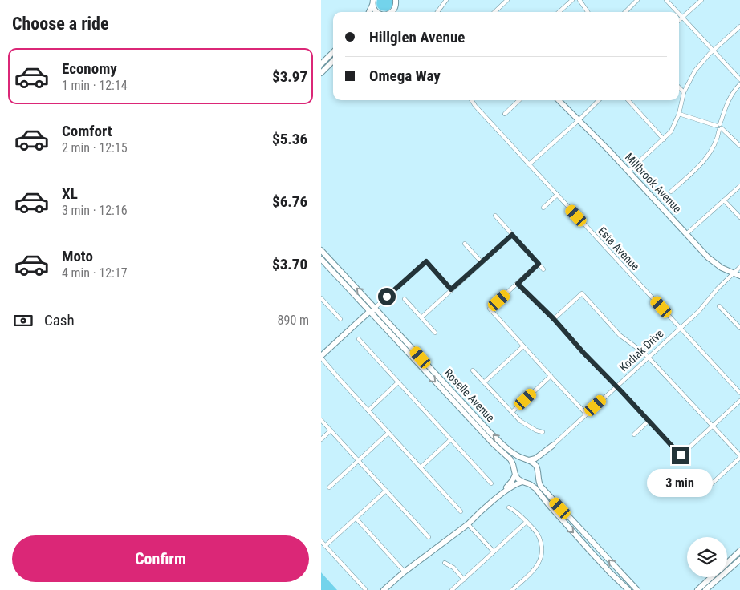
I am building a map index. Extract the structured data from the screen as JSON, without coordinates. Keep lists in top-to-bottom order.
{
  "streets": {
    "main road": ["Millbrook Avenue", "Kodiak Drive", "Roselle Avenue"],
    "street": ["Esta Avenue"]
  },
  "crossings": [
    ["Millbrook Avenue", "Kodiak Drive"],
    ["Esta Avenue", "Kodiak Drive"],
    ["Kodiak Drive", "Roselle Avenue"]
  ],
  "page": {
    "heading": "Choose a ride",
    "banner": ["Hillglen Avenue", "Omega Way"],
    "list": [
      {
        "name": "Economy",
        "note": "1 min · 12:14",
        "value": "$3.97"
      },
      {
        "name": "Comfort",
        "note": "2 min · 12:15",
        "value": "$5.36"
      },
      {
        "name": "XL",
        "note": "3 min · 12:16",
        "value": "$6.76"
      },
      {
        "name": "Moto",
        "note": "4 min · 12:17",
        "value": "$3.70"
      }
    ],
    "pay": ["Cash", "890 m"],
    "bubble": "3 min",
    "buttons": "Confirm"
  }
}
